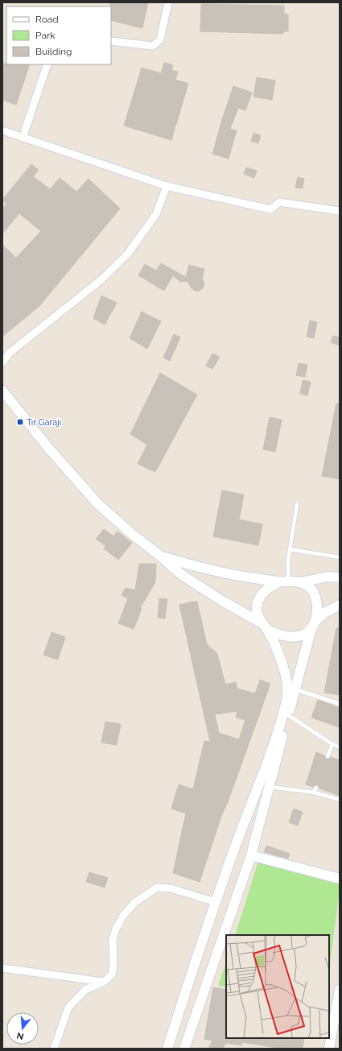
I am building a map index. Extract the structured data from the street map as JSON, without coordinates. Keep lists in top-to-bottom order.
{
  "places": {
    "transit": ["Tır Garajı"]
  },
  "legend": ["Road", "Park", "Building"],
  "north": "bottom"
}
